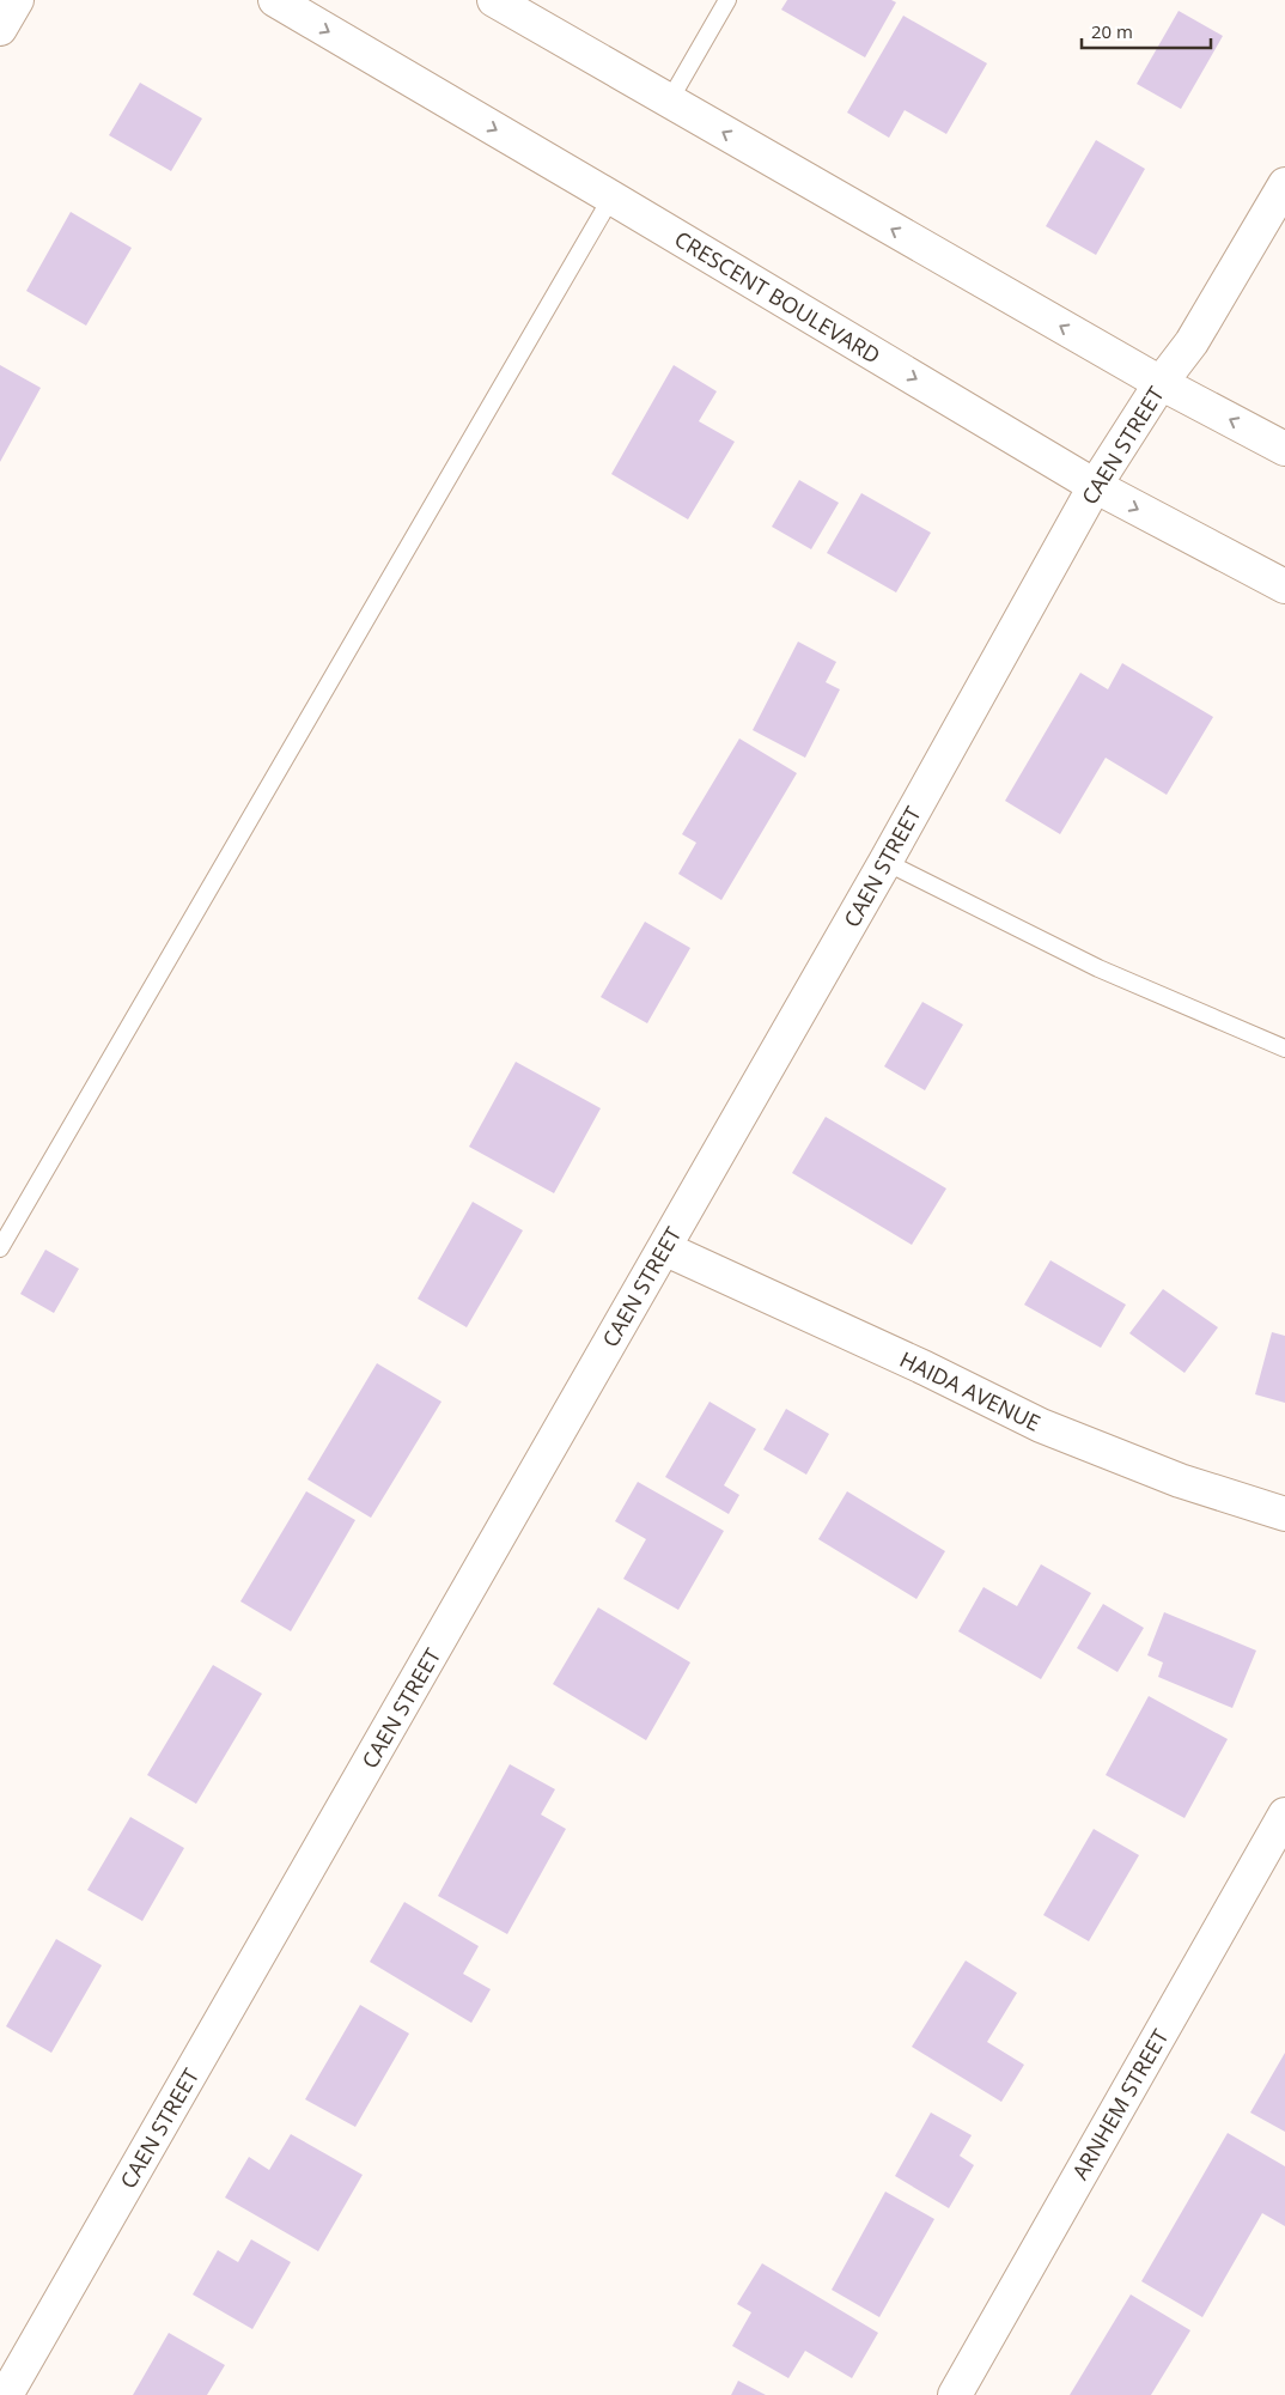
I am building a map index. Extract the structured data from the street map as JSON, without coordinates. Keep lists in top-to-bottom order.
{
  "streets": {
    "street": [
      "CRESCENT BOULEVARD",
      "CAEN STREET",
      "HAIDA AVENUE",
      "ARNHEM STREET"
    ]
  },
  "crossings": [
    ["CRESCENT BOULEVARD", "CAEN STREET"],
    ["CAEN STREET", "HAIDA AVENUE"]
  ],
  "scale_bar": "20 m"
}
